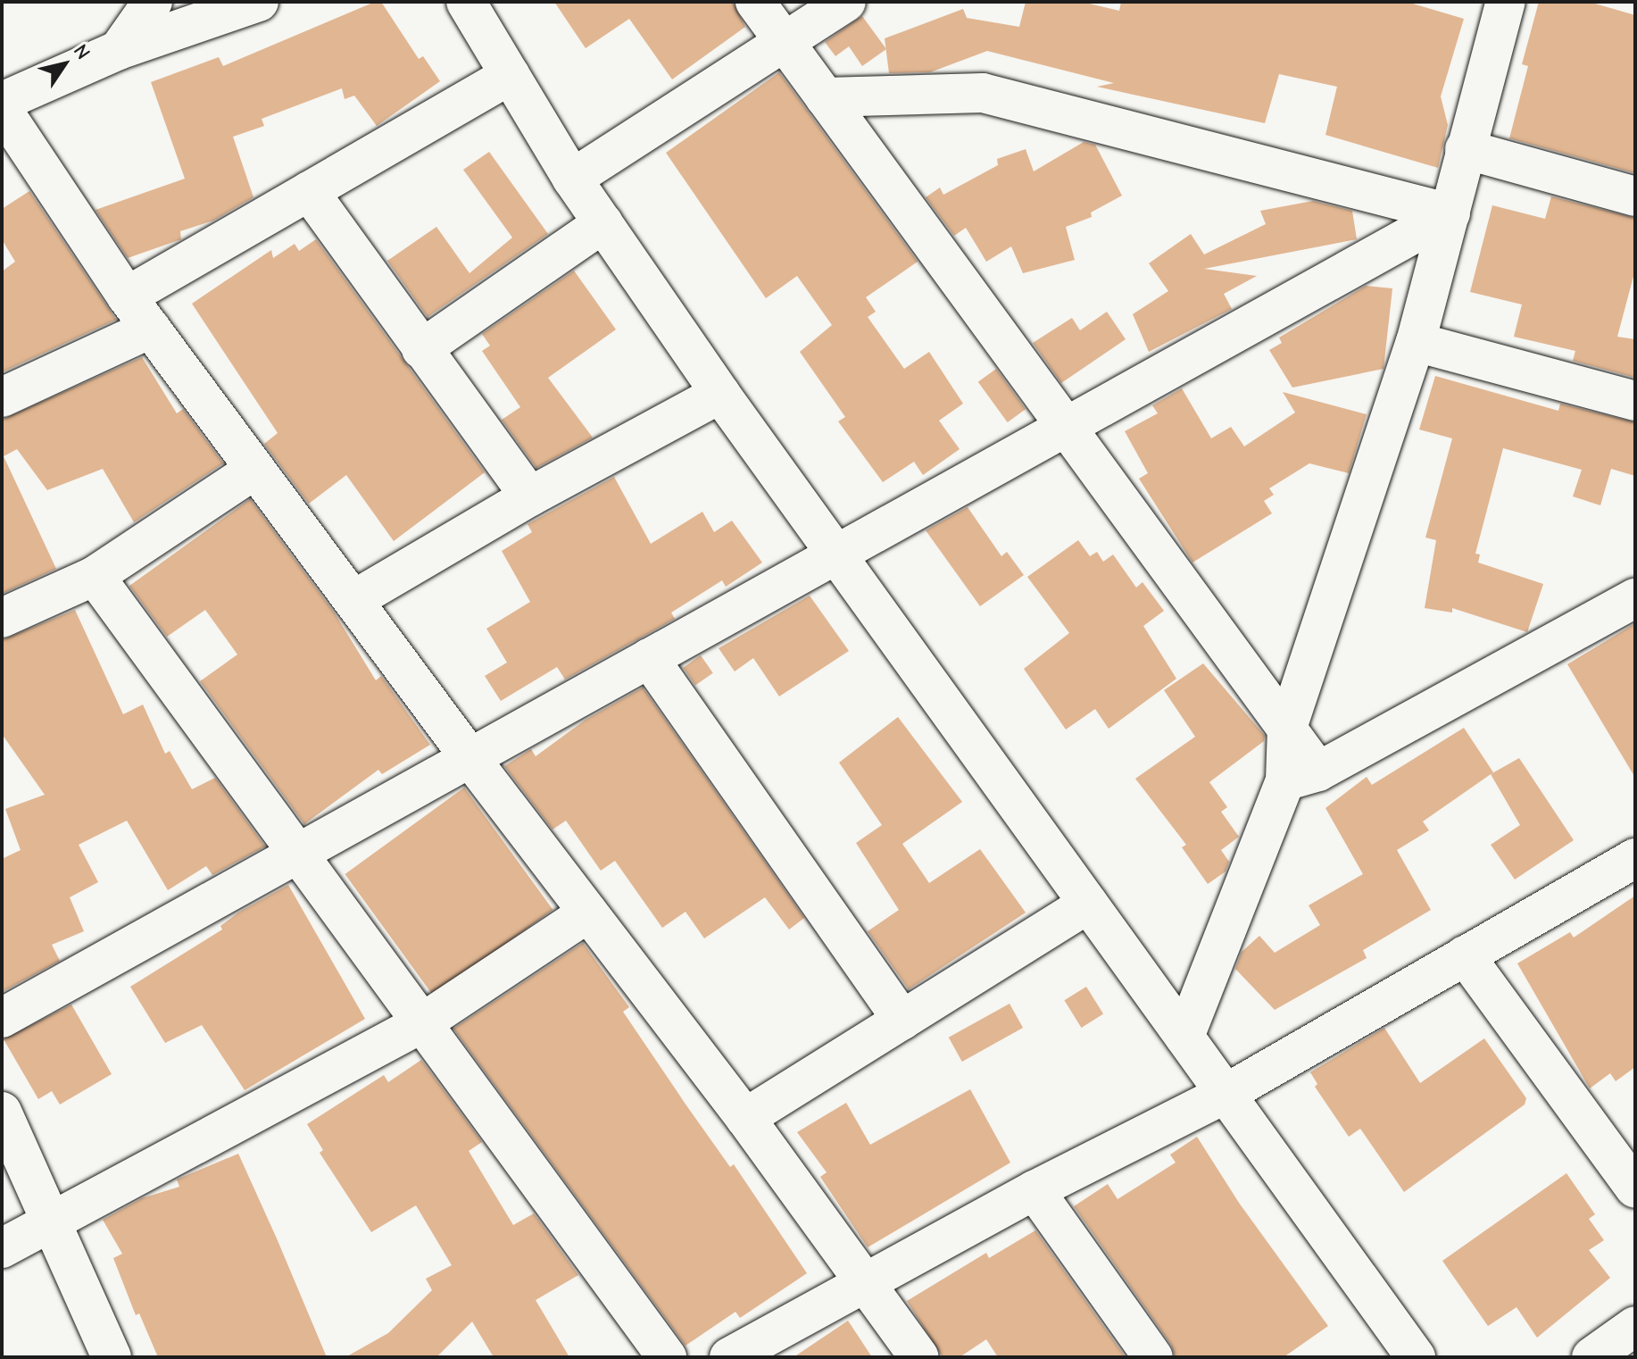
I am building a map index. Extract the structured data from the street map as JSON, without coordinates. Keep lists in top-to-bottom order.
{
  "north": "top right"
}
